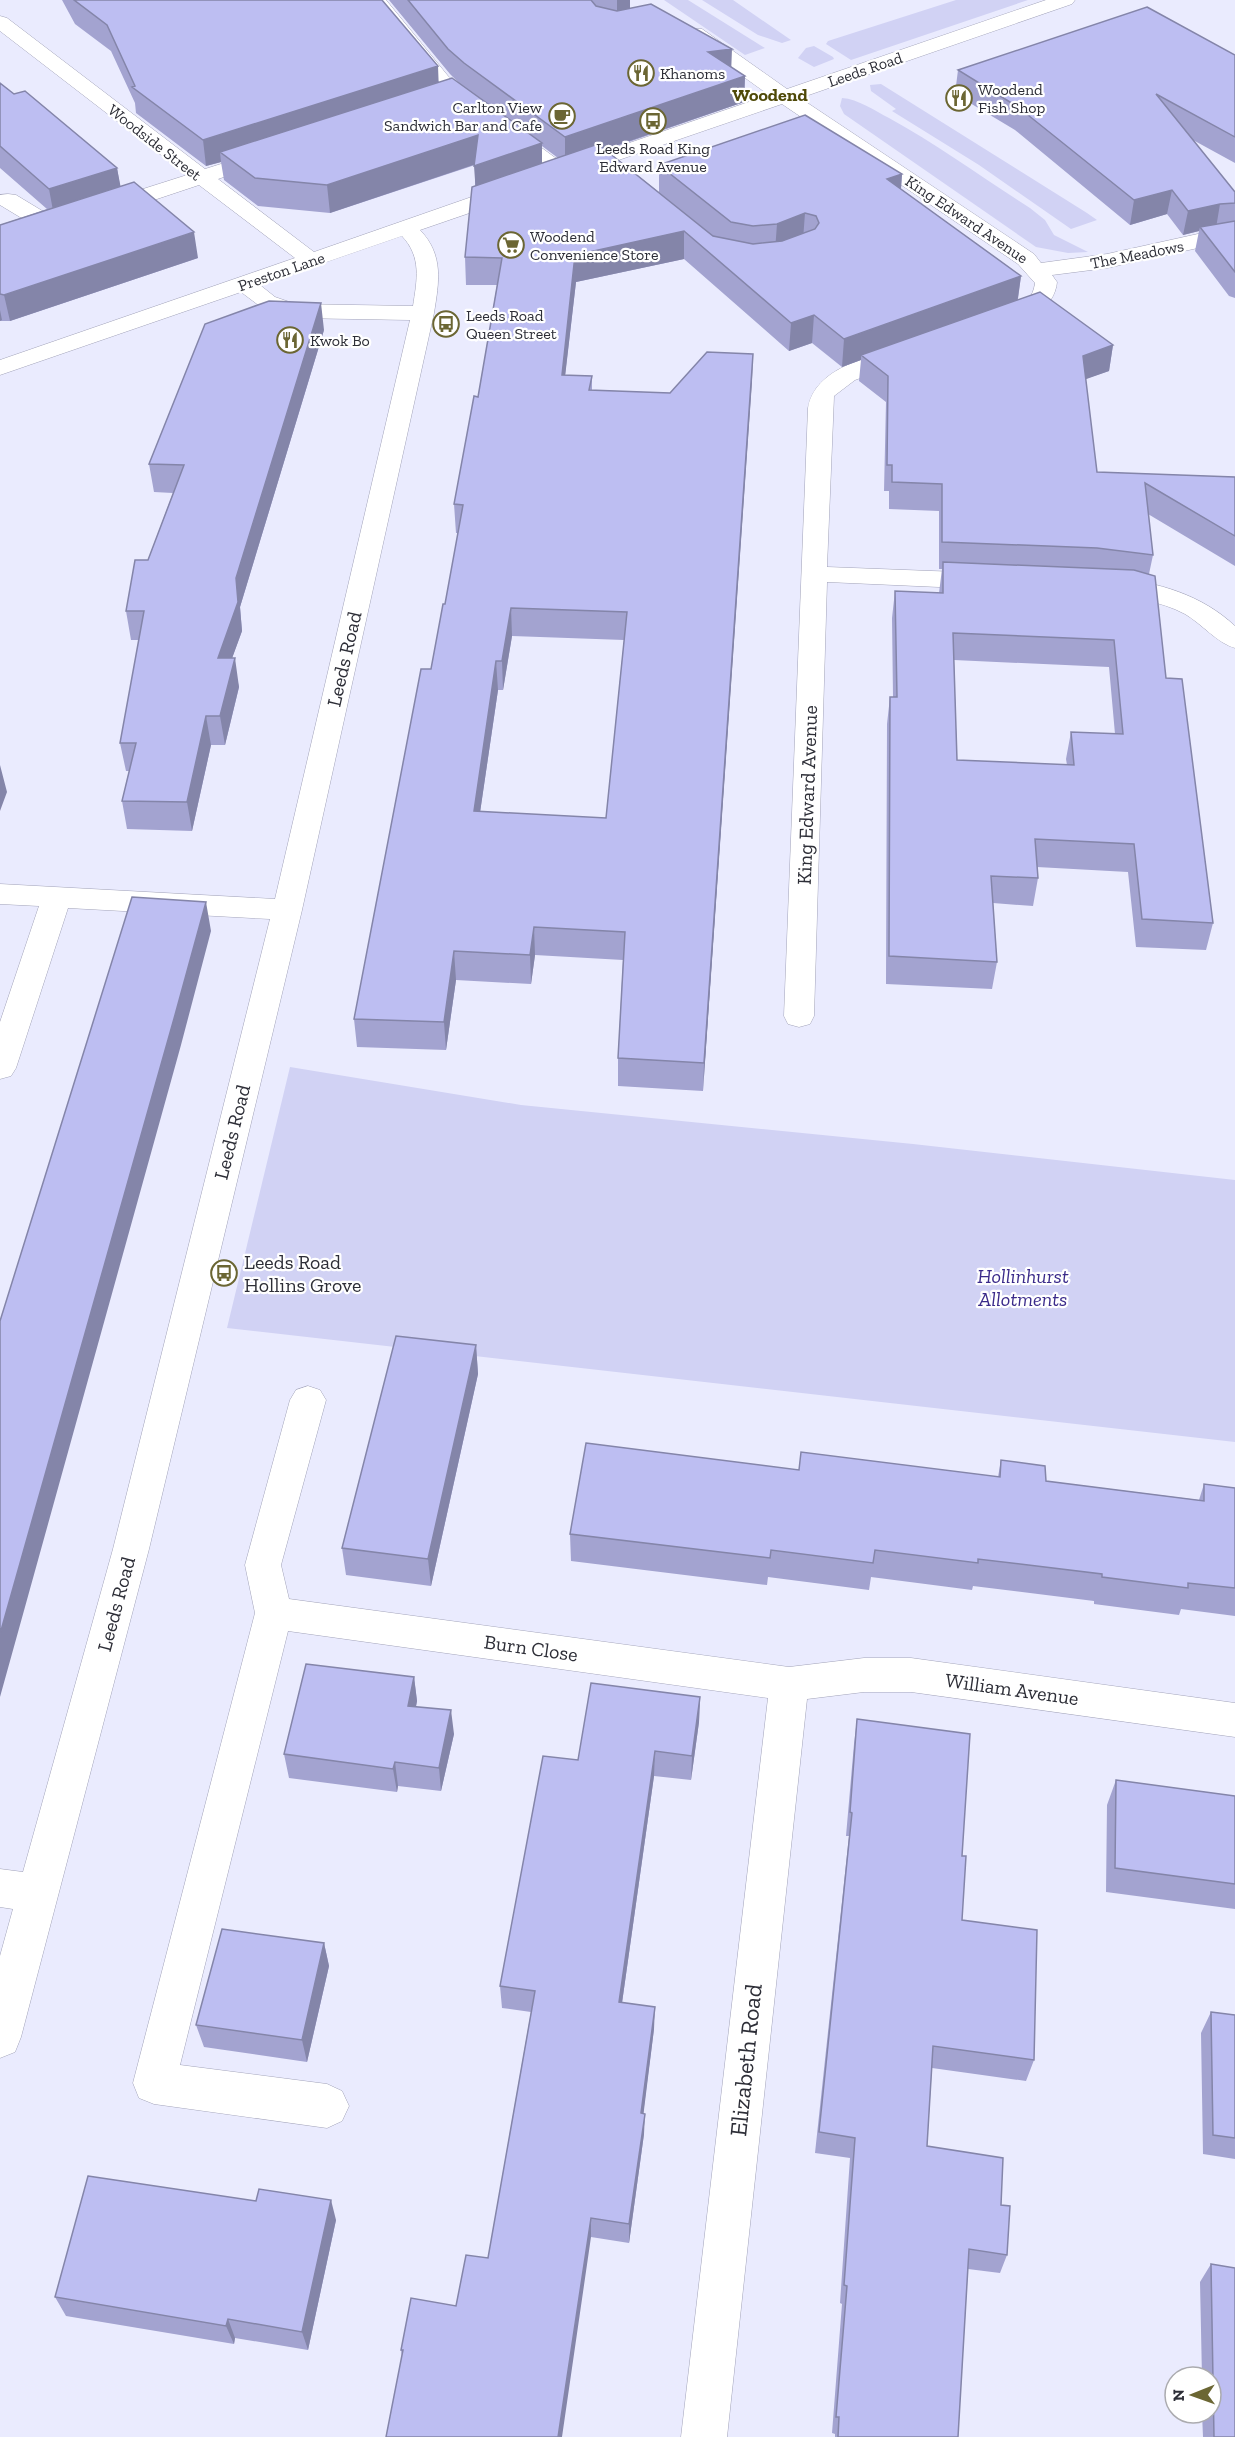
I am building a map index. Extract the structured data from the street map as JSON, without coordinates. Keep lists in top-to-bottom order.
{
  "streets": {
    "street": [
      "Leeds Road",
      "Woodside Street",
      "King Edward Avenue",
      "The Meadows",
      "Preston Lane",
      "Burn Close",
      "William Avenue",
      "Elizabeth Road"
    ]
  },
  "crossings": [
    ["Leeds Road", "King Edward Avenue"],
    ["Leeds Road", "Preston Lane"],
    ["Woodside Street", "Preston Lane"],
    ["King Edward Avenue", "The Meadows"],
    ["Burn Close", "William Avenue"],
    ["Burn Close", "Elizabeth Road"],
    ["William Avenue", "Elizabeth Road"]
  ],
  "districts": ["Woodend"],
  "parks": ["Hollinhurst Allotments"],
  "places": {
    "restaurant": ["Khanoms", "Woodend Fish Shop", "Kwok Bo"],
    "cafe": ["Carlton View Sandwich Bar and Cafe"],
    "bus stop": ["Leeds Road King Edward Avenue", "Leeds Road Queen Street", "Leeds Road Hollins Grove"],
    "supermarket": ["Woodend Convenience Store"]
  },
  "north": "left"
}
